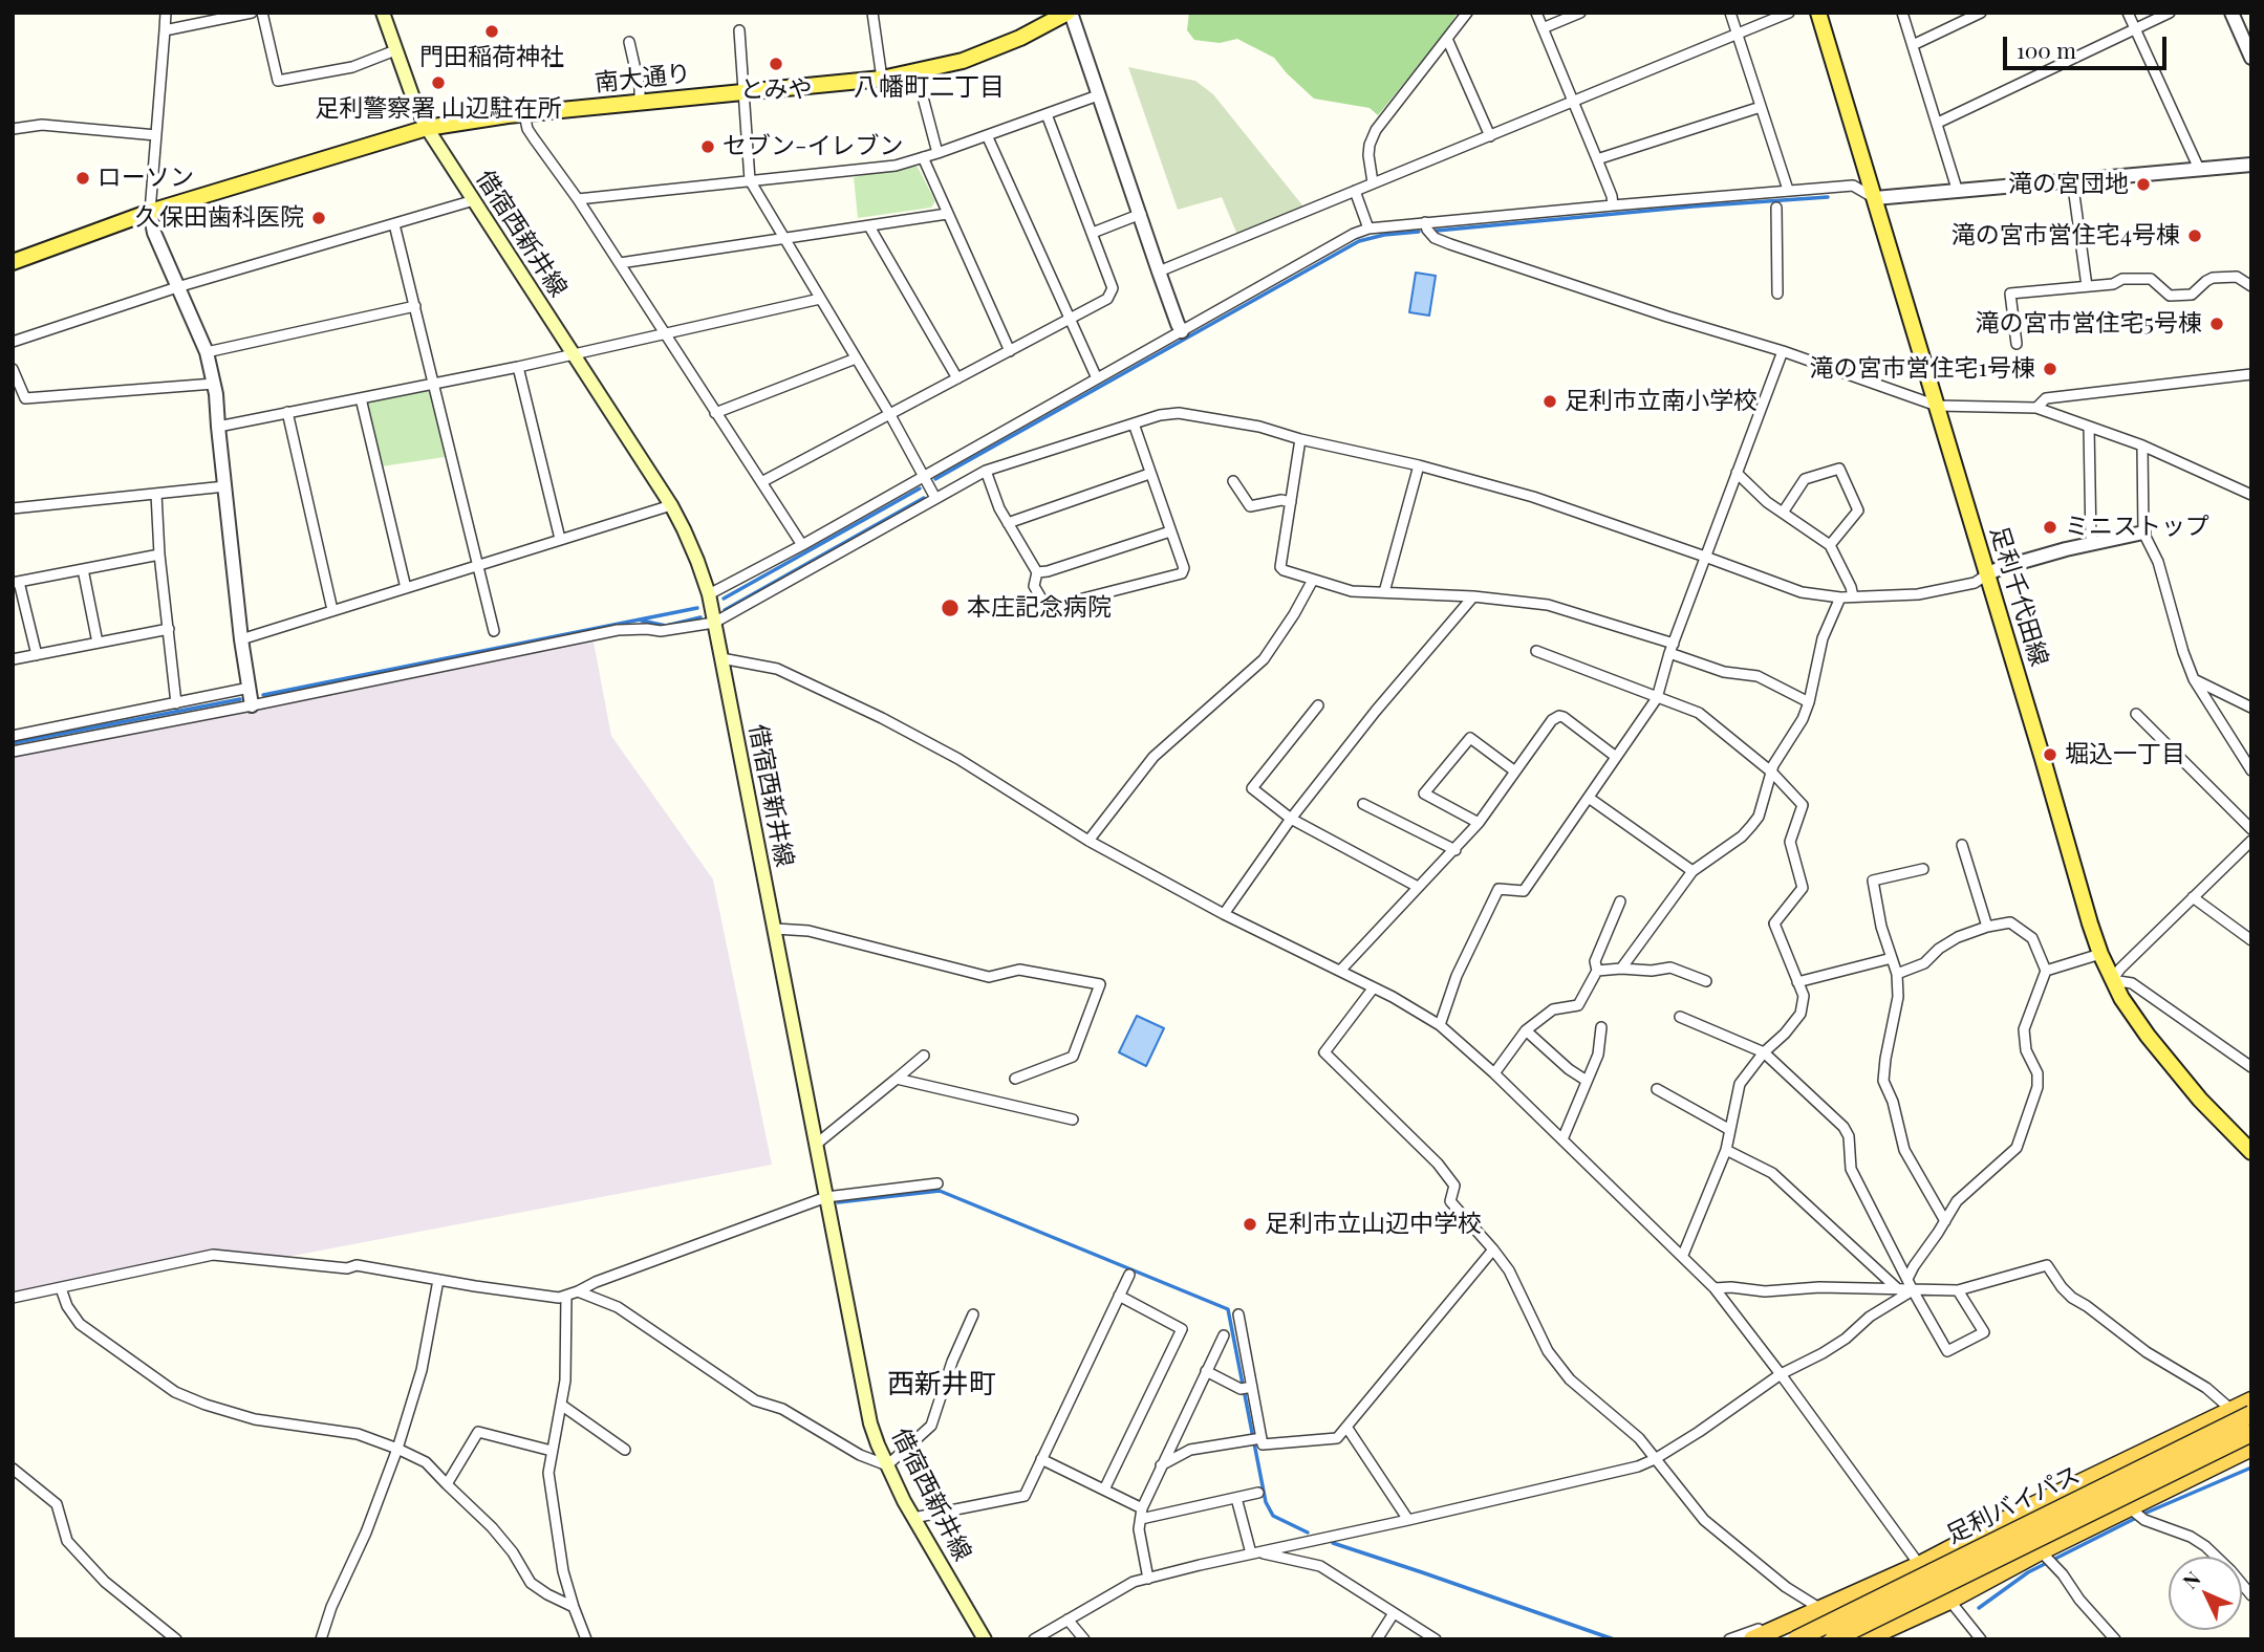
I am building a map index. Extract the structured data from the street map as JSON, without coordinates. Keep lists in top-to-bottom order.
{
  "streets": {
    "highway": ["足利バイパス"],
    "main road": ["南大通り", "借宿西新井線", "足利千代田線"]
  },
  "crossings": [
    ["南大通り", "借宿西新井線"]
  ],
  "districts": ["八幡町二丁目", "西新井町"],
  "places": [
    "門田稲荷神社",
    "とみや",
    "足利警察署 山辺駐在所",
    "セブン-イレブン",
    "ローソン",
    "滝の宮団地",
    "久保田歯科医院",
    "滝の宮市営住宅4号棟",
    "滝の宮市営住宅5号棟",
    "滝の宮市営住宅1号棟",
    "足利市立南小学校",
    "ミニストップ",
    "本庄記念病院",
    "堀込一丁目",
    "足利市立山辺中学校"
  ],
  "scale_bar": "100 m",
  "north": "top left"
}
